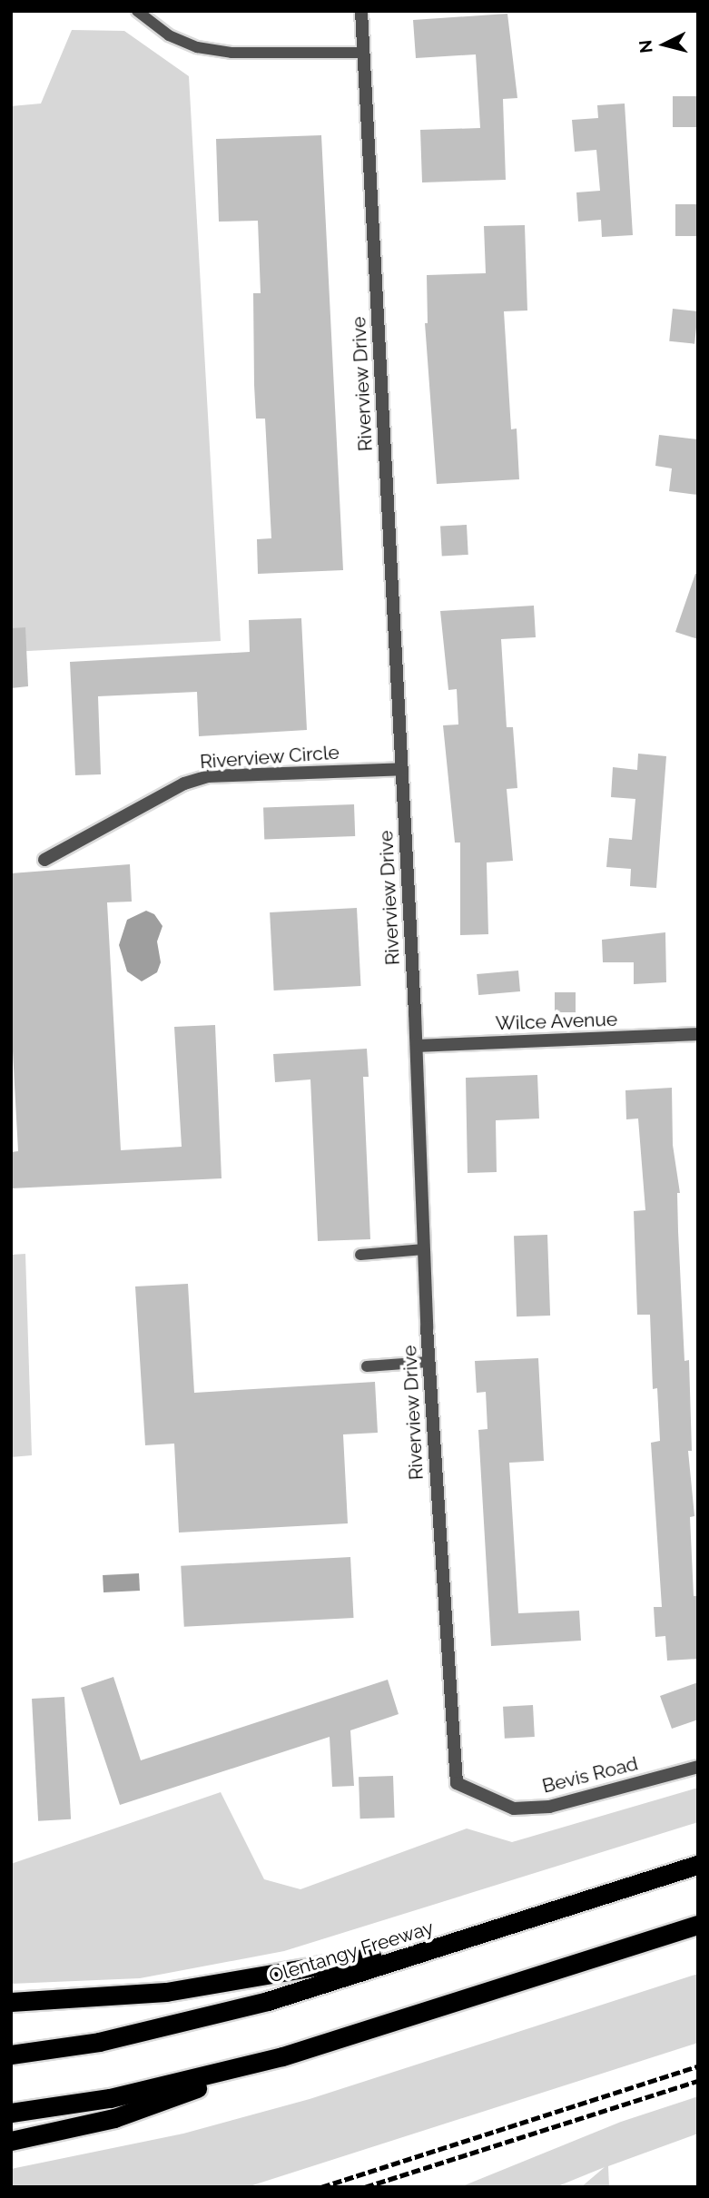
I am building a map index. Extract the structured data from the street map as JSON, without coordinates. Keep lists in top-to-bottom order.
{
  "streets": {
    "highway": ["Olentangy Freeway"],
    "street": [
      "Riverview Drive",
      "Riverview Circle",
      "Wilce Avenue",
      "Bevis Road"
    ]
  },
  "crossings": [
    ["Riverview Drive", "Riverview Circle"],
    ["Riverview Drive", "Wilce Avenue"],
    ["Riverview Drive", "Bevis Road"]
  ],
  "north": "left"
}
